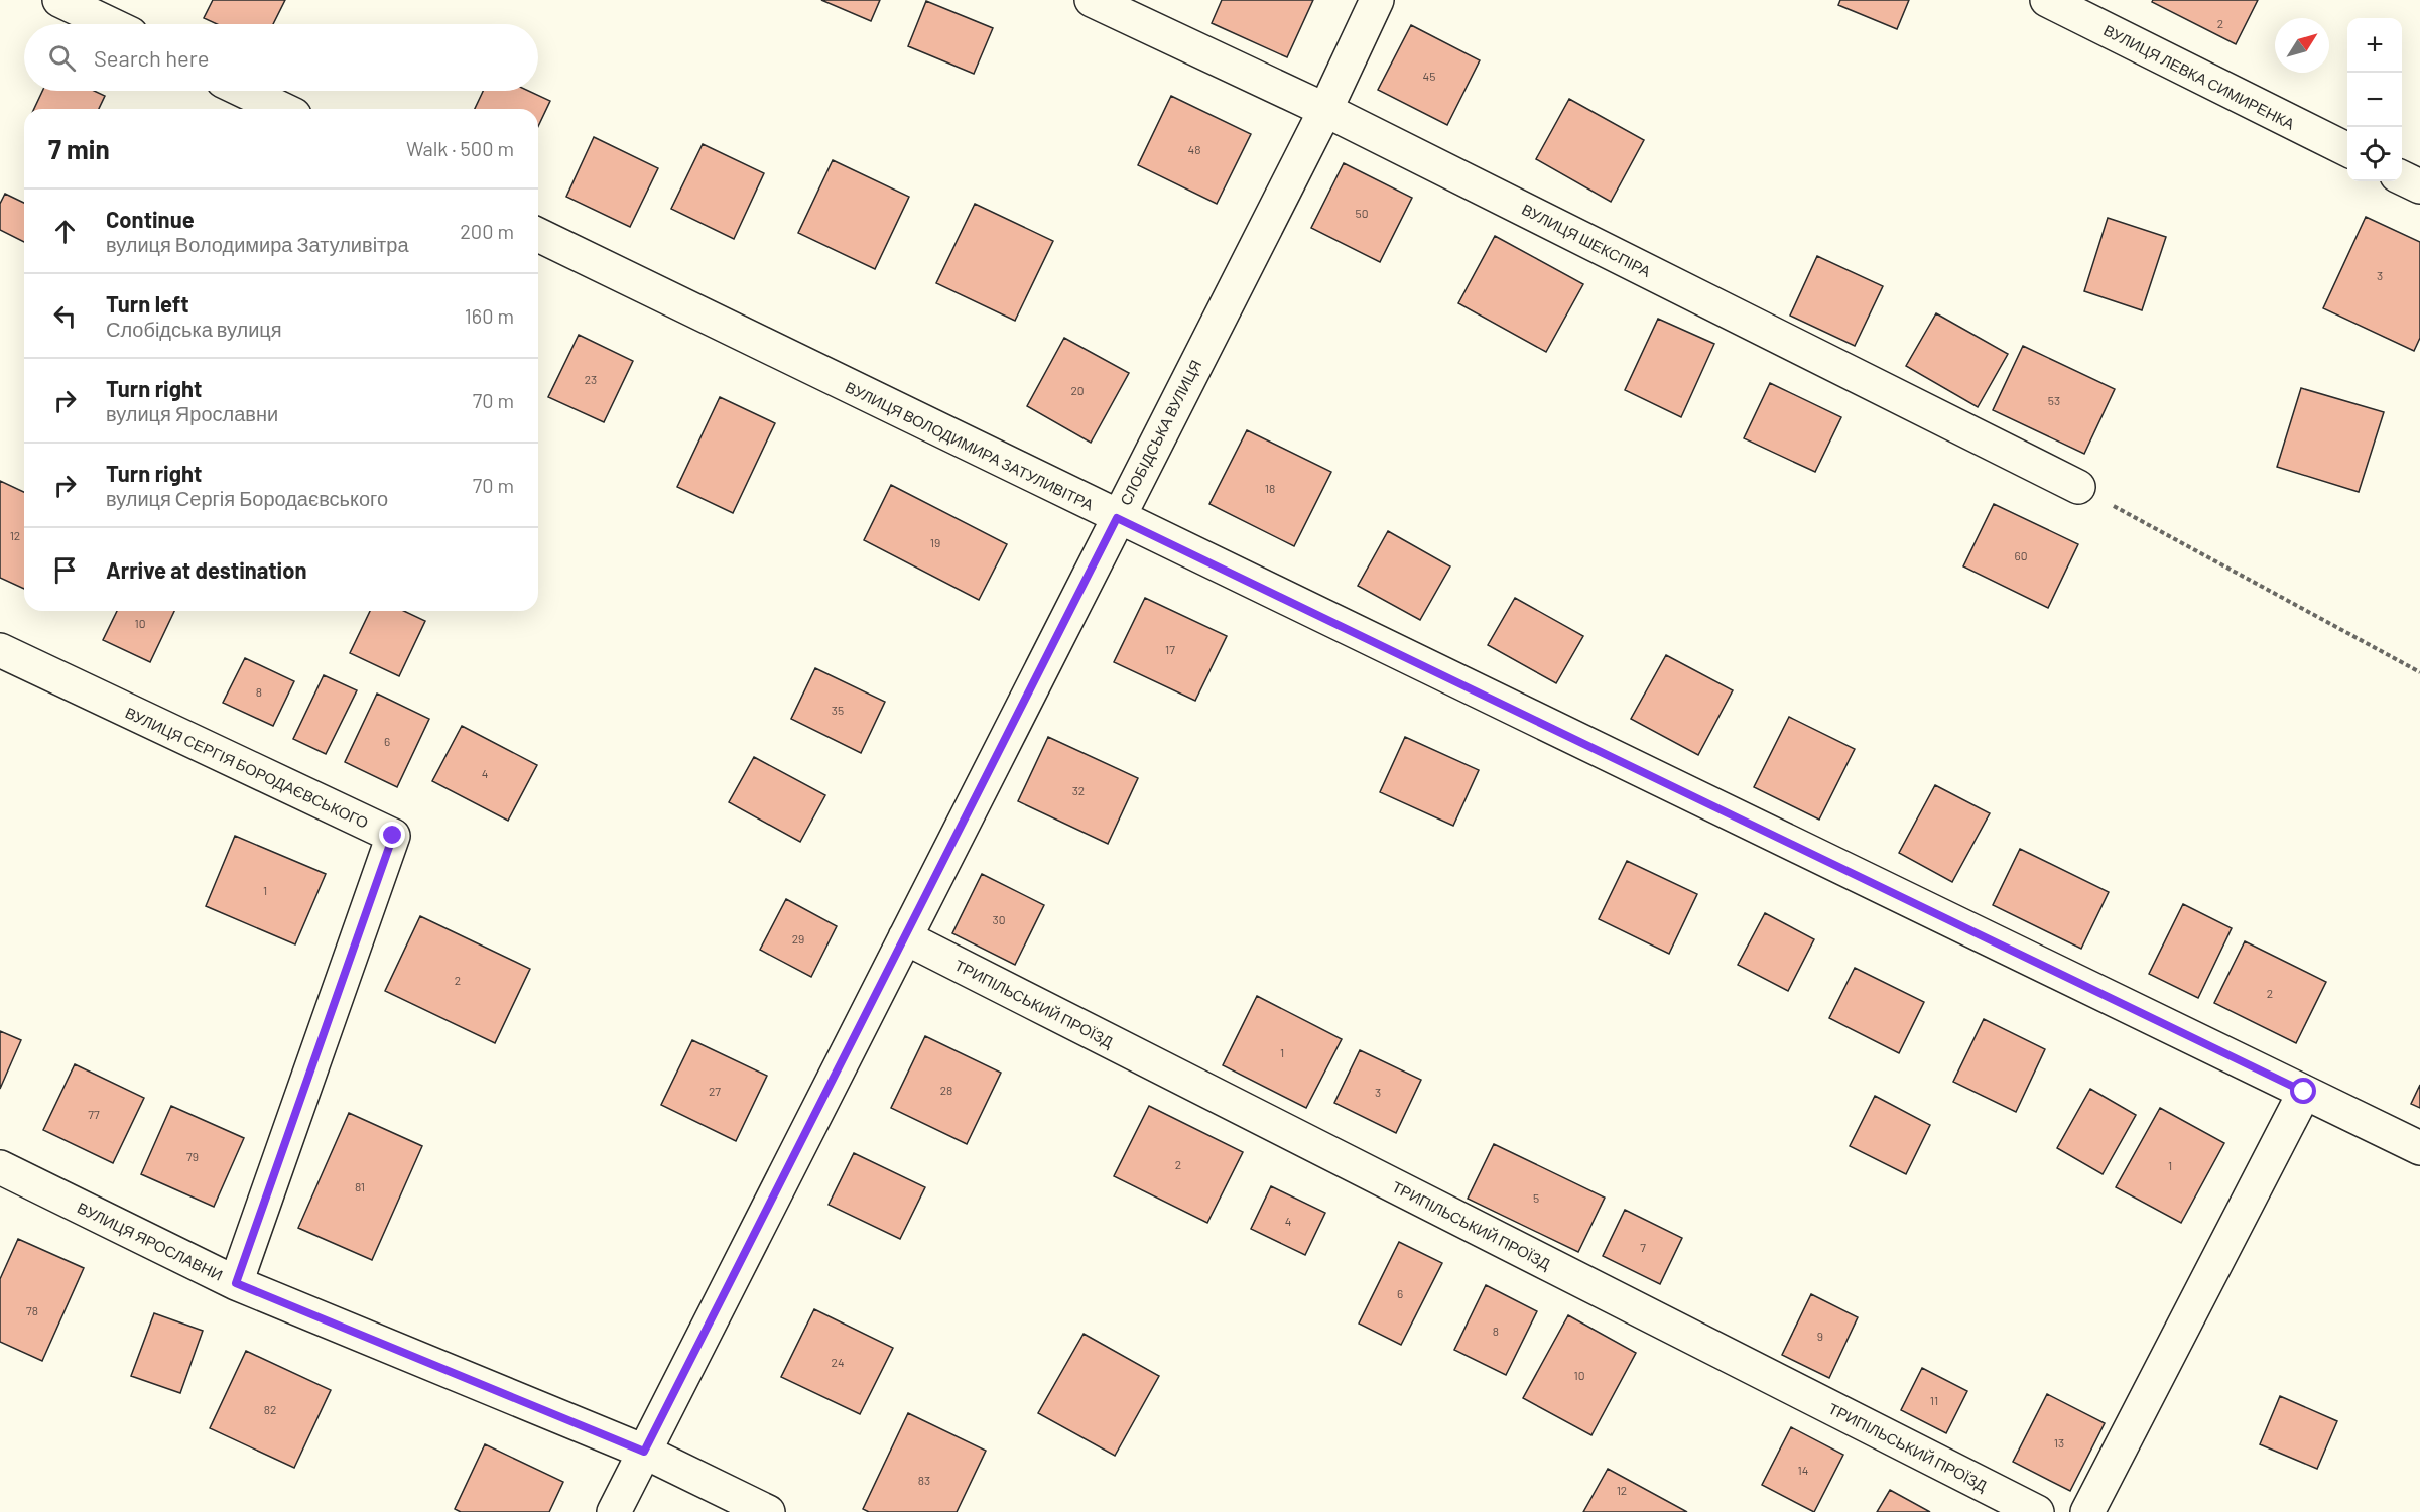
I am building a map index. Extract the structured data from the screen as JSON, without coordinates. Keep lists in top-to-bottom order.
{
  "streets": {
    "street": [
      "ВУЛИЦЯ ЛЕВКА СИМИРЕНКА",
      "ВУЛИЦЯ ШЕКСПІРА",
      "СЛОБІДСЬКА ВУЛИЦЯ",
      "ВУЛИЦЯ ВОЛОДИМИРА ЗАТУЛИВІТРА",
      "ВУЛИЦЯ СЕРГІЯ БОРОДАЄВСЬКОГО",
      "ТРИПІЛЬСЬКИЙ ПРОЇЗД",
      "ВУЛИЦЯ ЯРОСЛАВНИ"
    ]
  },
  "crossings": [
    ["ВУЛИЦЯ ШЕКСПІРА", "СЛОБІДСЬКА ВУЛИЦЯ"],
    ["СЛОБІДСЬКА ВУЛИЦЯ", "ВУЛИЦЯ ВОЛОДИМИРА ЗАТУЛИВІТРА"],
    ["СЛОБІДСЬКА ВУЛИЦЯ", "ТРИПІЛЬСЬКИЙ ПРОЇЗД"],
    ["СЛОБІДСЬКА ВУЛИЦЯ", "ВУЛИЦЯ ЯРОСЛАВНИ"],
    ["ВУЛИЦЯ СЕРГІЯ БОРОДАЄВСЬКОГО", "ВУЛИЦЯ ЯРОСЛАВНИ"]
  ],
  "house_numbers": [
    "2",
    "45",
    "48",
    "50",
    "3",
    "23",
    "20",
    "53",
    "18",
    "12",
    "19",
    "60",
    "10",
    "17",
    "8",
    "35",
    "6",
    "4",
    "32",
    "1",
    "30",
    "29",
    "2",
    "2",
    "1",
    "28",
    "27",
    "3",
    "77",
    "79",
    "2",
    "1",
    "81",
    "5",
    "4",
    "7",
    "6",
    "78",
    "8",
    "9",
    "24",
    "10",
    "11",
    "82",
    "13",
    "14",
    "83",
    "12"
  ],
  "north": "top right",
  "page": {
    "map_buttons": ["+", "−"],
    "search": "Search here",
    "heading": ["7 min", "Walk · 500 m"],
    "list": [
      ["Continue", "вулиця Володимира Затуливітра", "200 m"],
      ["Turn left", "Слобідська вулиця", "160 m"],
      ["Turn right", "вулиця Ярославни", "70 m"],
      ["Turn right", "вулиця Сергія Бородаєвського", "70 m"],
      "Arrive at destination"
    ]
  }
}
